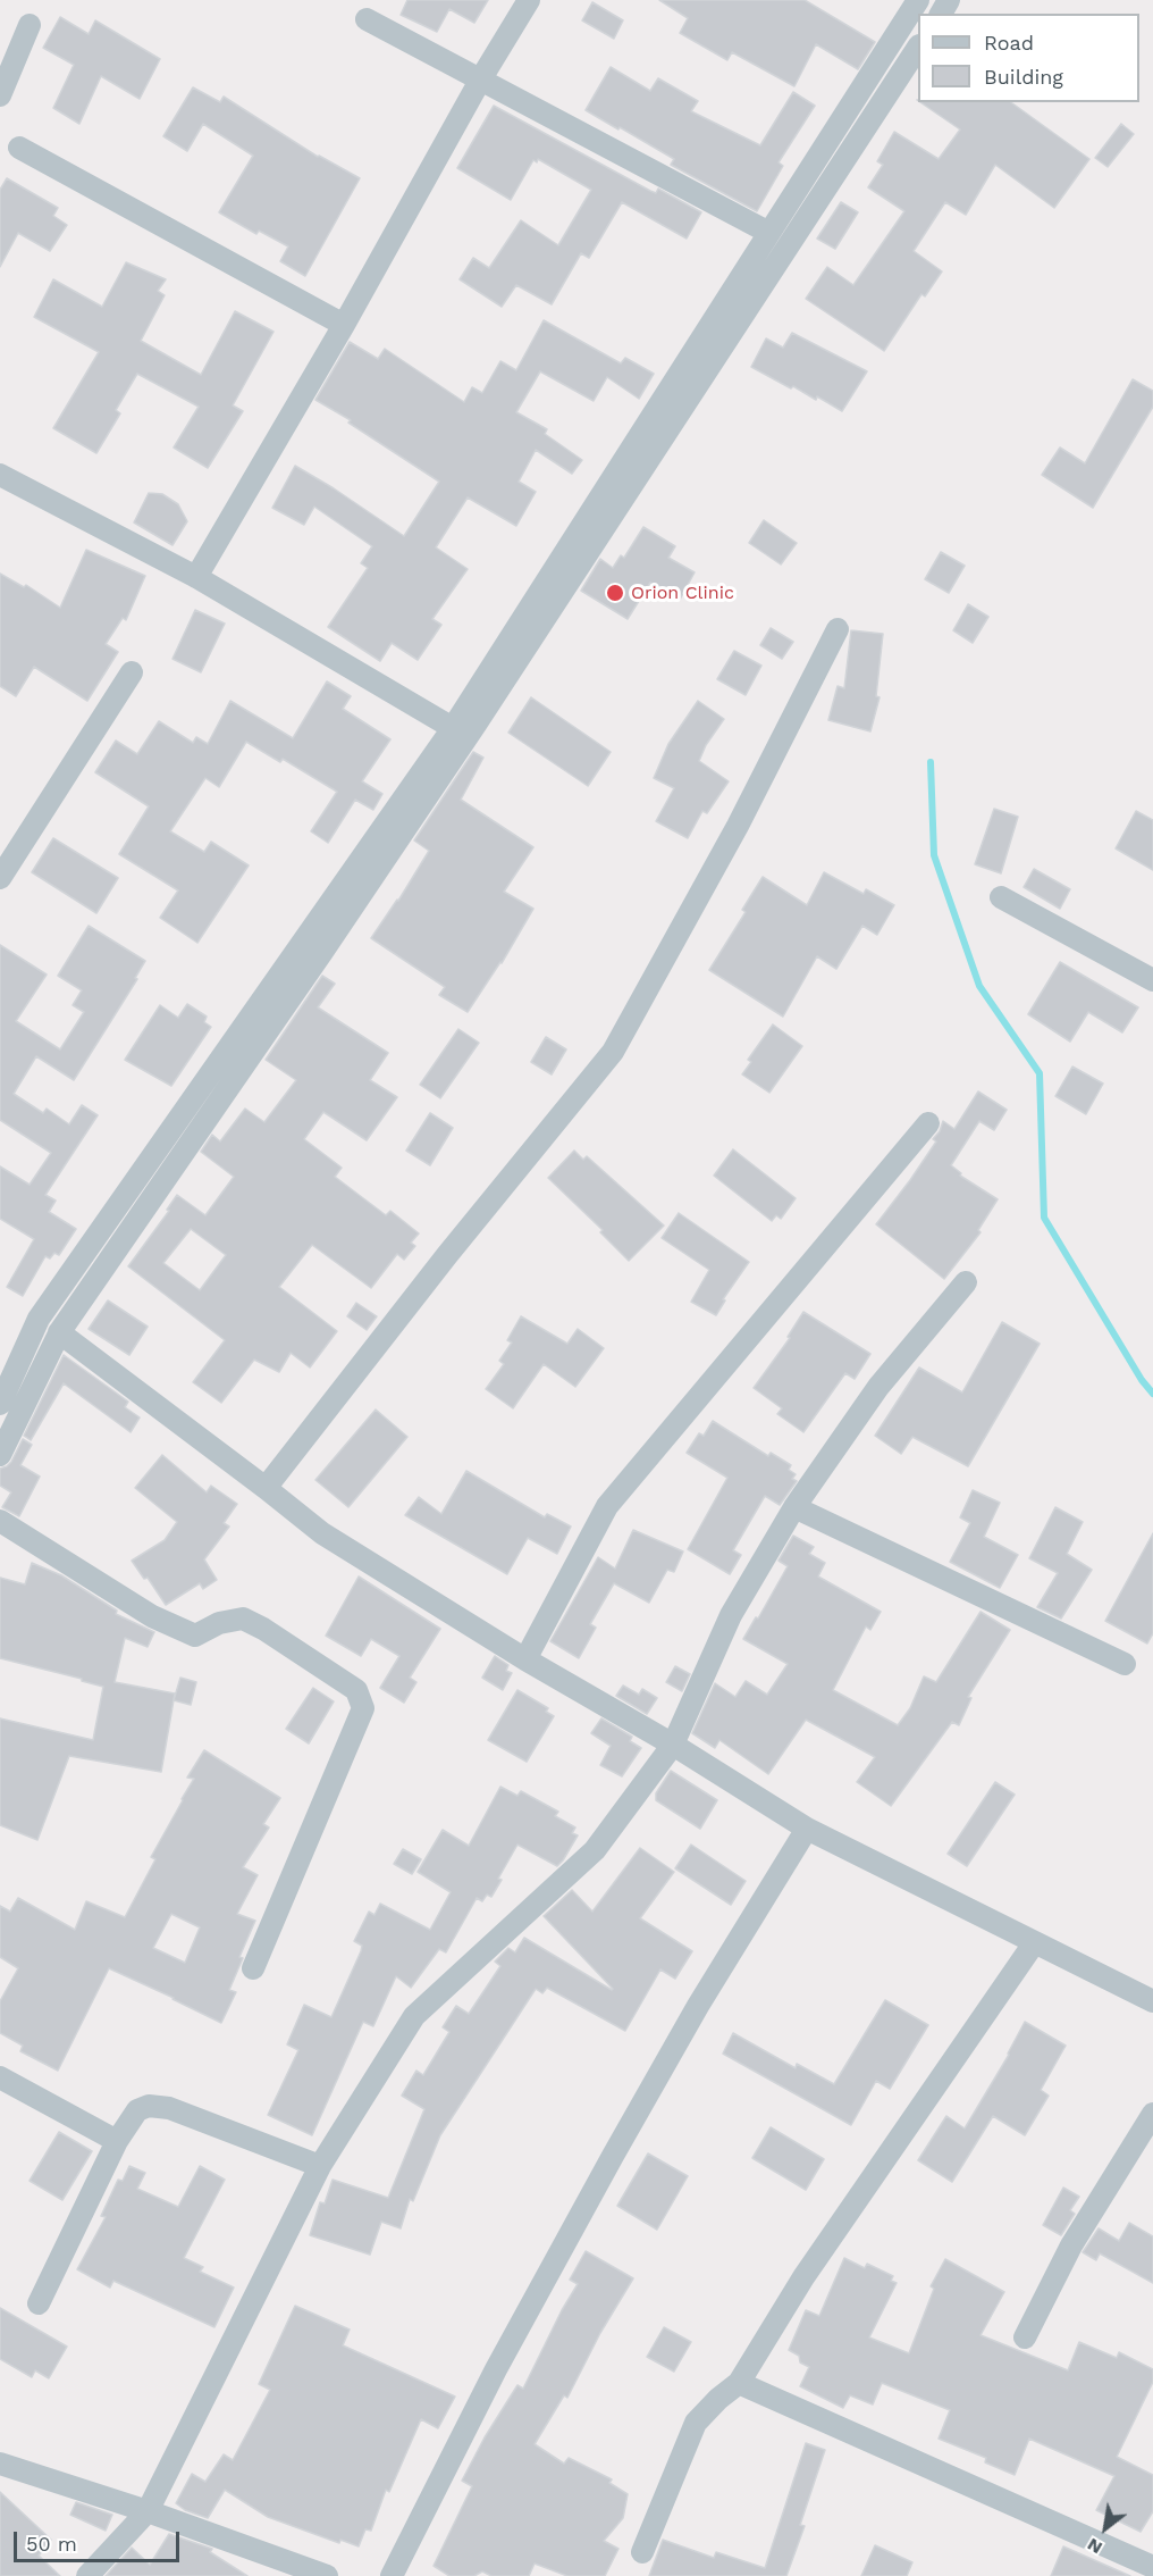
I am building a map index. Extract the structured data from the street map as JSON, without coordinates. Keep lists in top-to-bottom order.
{
  "places": ["Orion Clinic"],
  "legend": ["Road", "Building"],
  "scale_bar": "50 m",
  "north": "bottom left"
}
